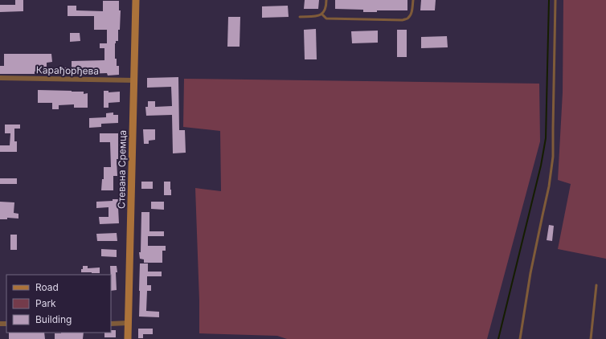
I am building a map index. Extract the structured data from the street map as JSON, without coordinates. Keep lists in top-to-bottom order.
{
  "streets": {
    "main road": ["Стевана Сремца"],
    "street": ["Карађорђева"]
  },
  "crossings": [
    ["Карађорђева", "Стевана Сремца"]
  ],
  "legend": ["Road", "Park", "Building"]
}
